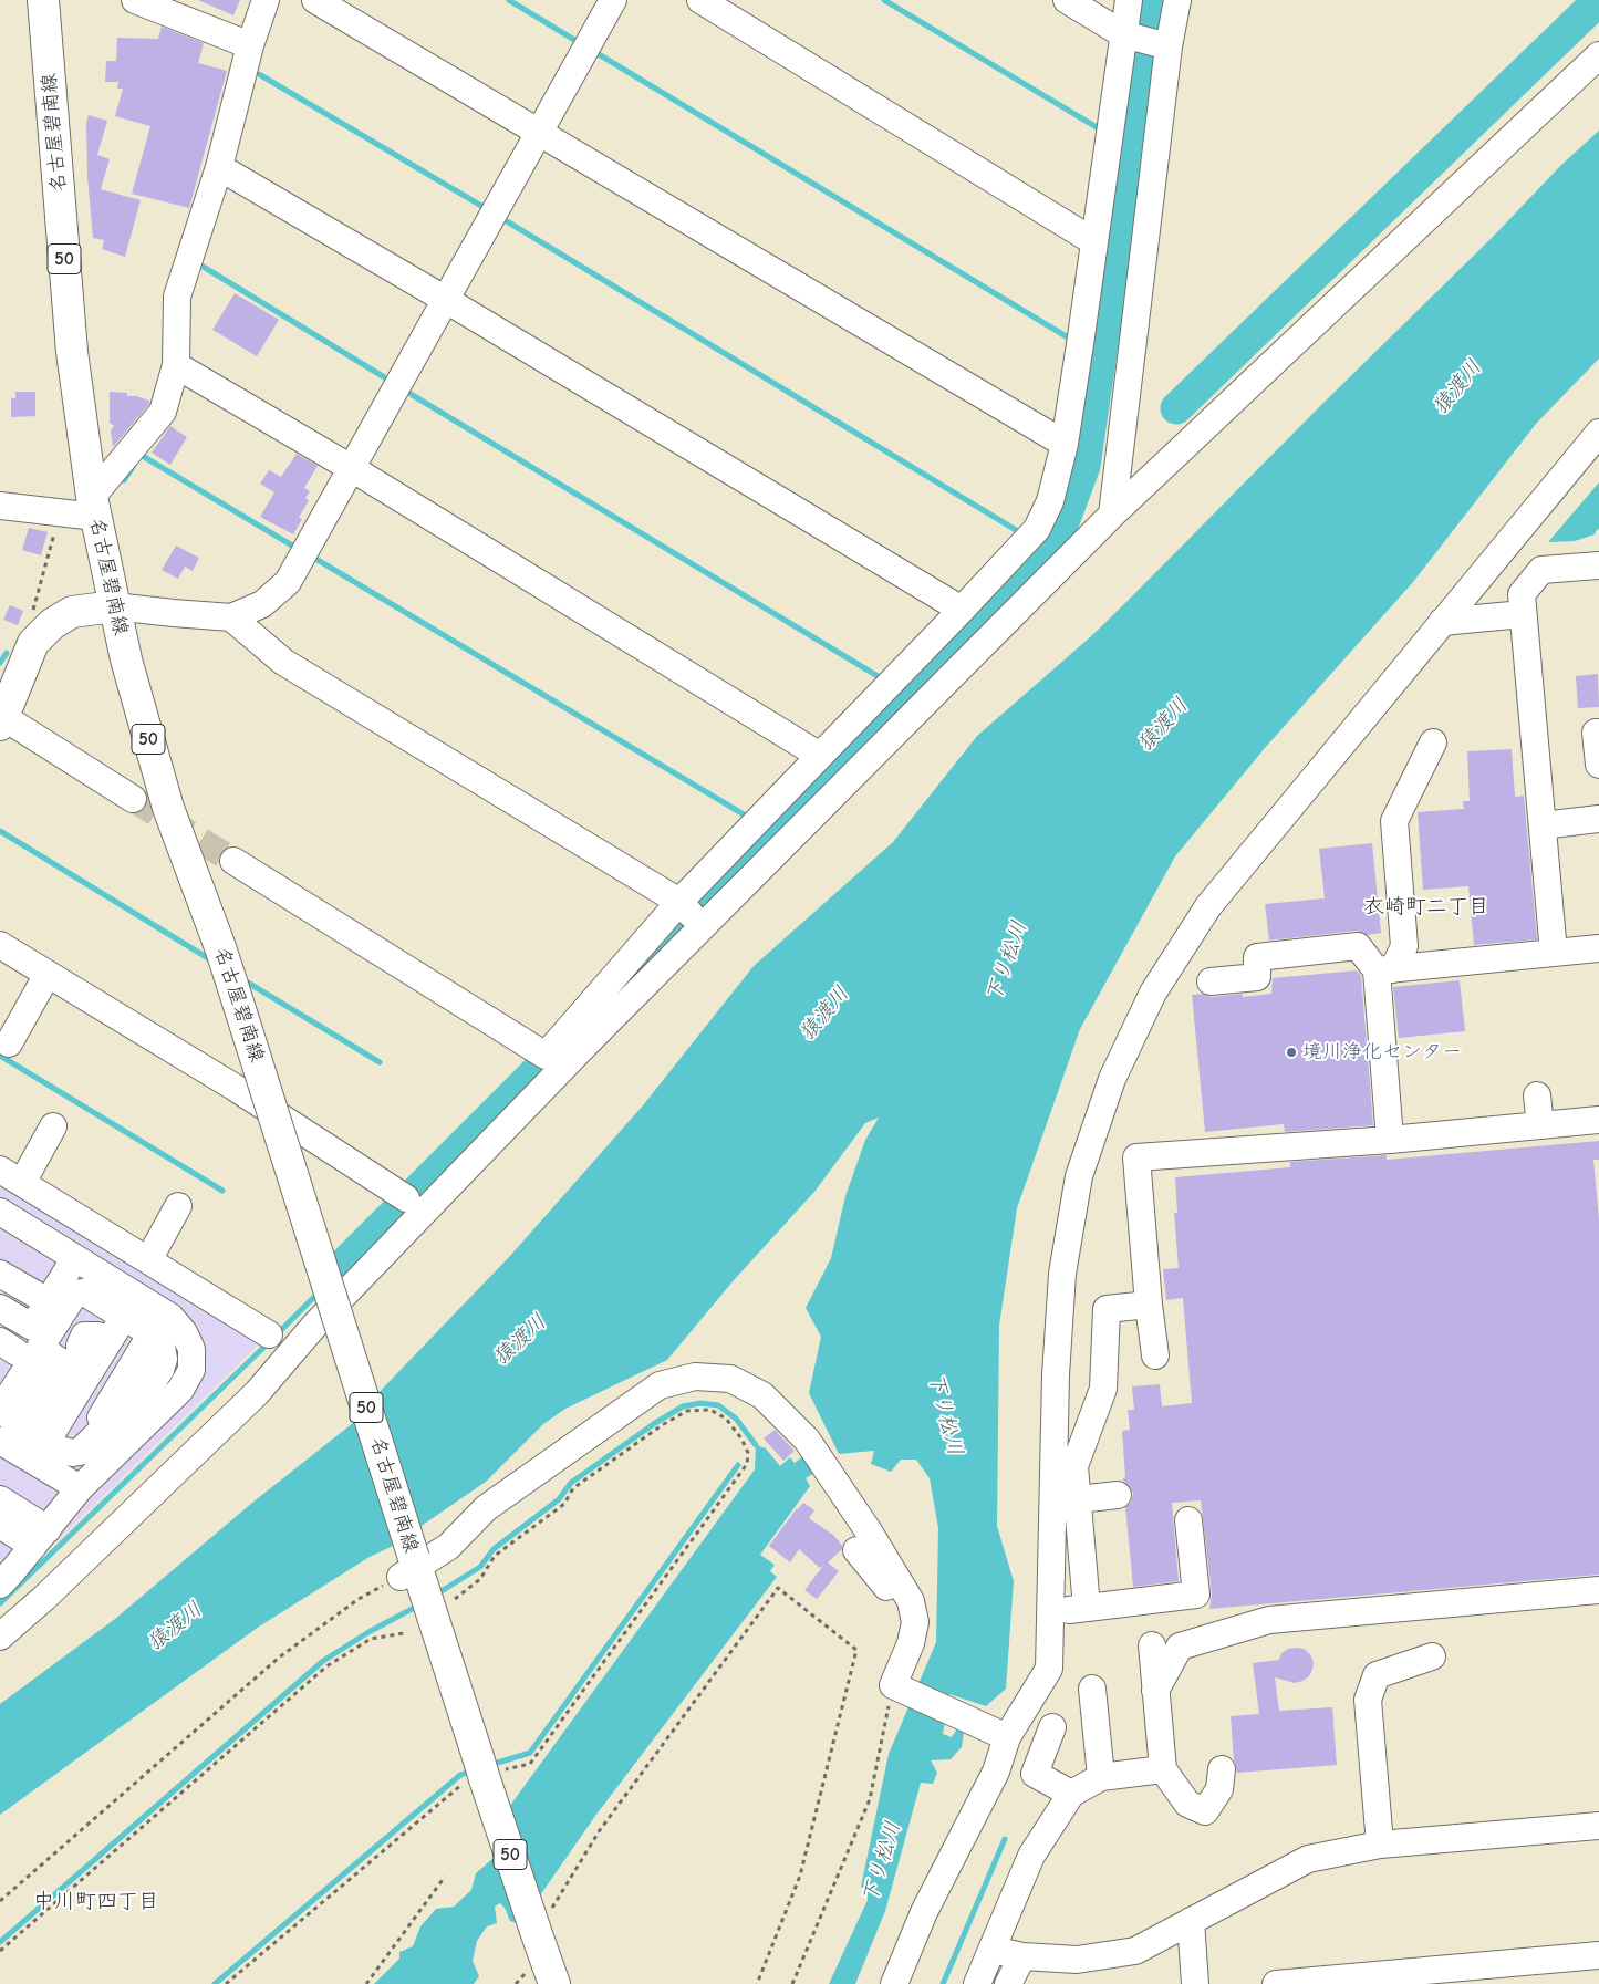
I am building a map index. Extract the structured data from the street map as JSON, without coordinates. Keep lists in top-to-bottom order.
{
  "streets": {
    "main road": ["名古屋碧南線", "50"]
  },
  "districts": ["衣崎町二丁目", "中川町四丁目"],
  "water": ["猿渡川", "下り松川"],
  "places": ["境川浄化センター"]
}
